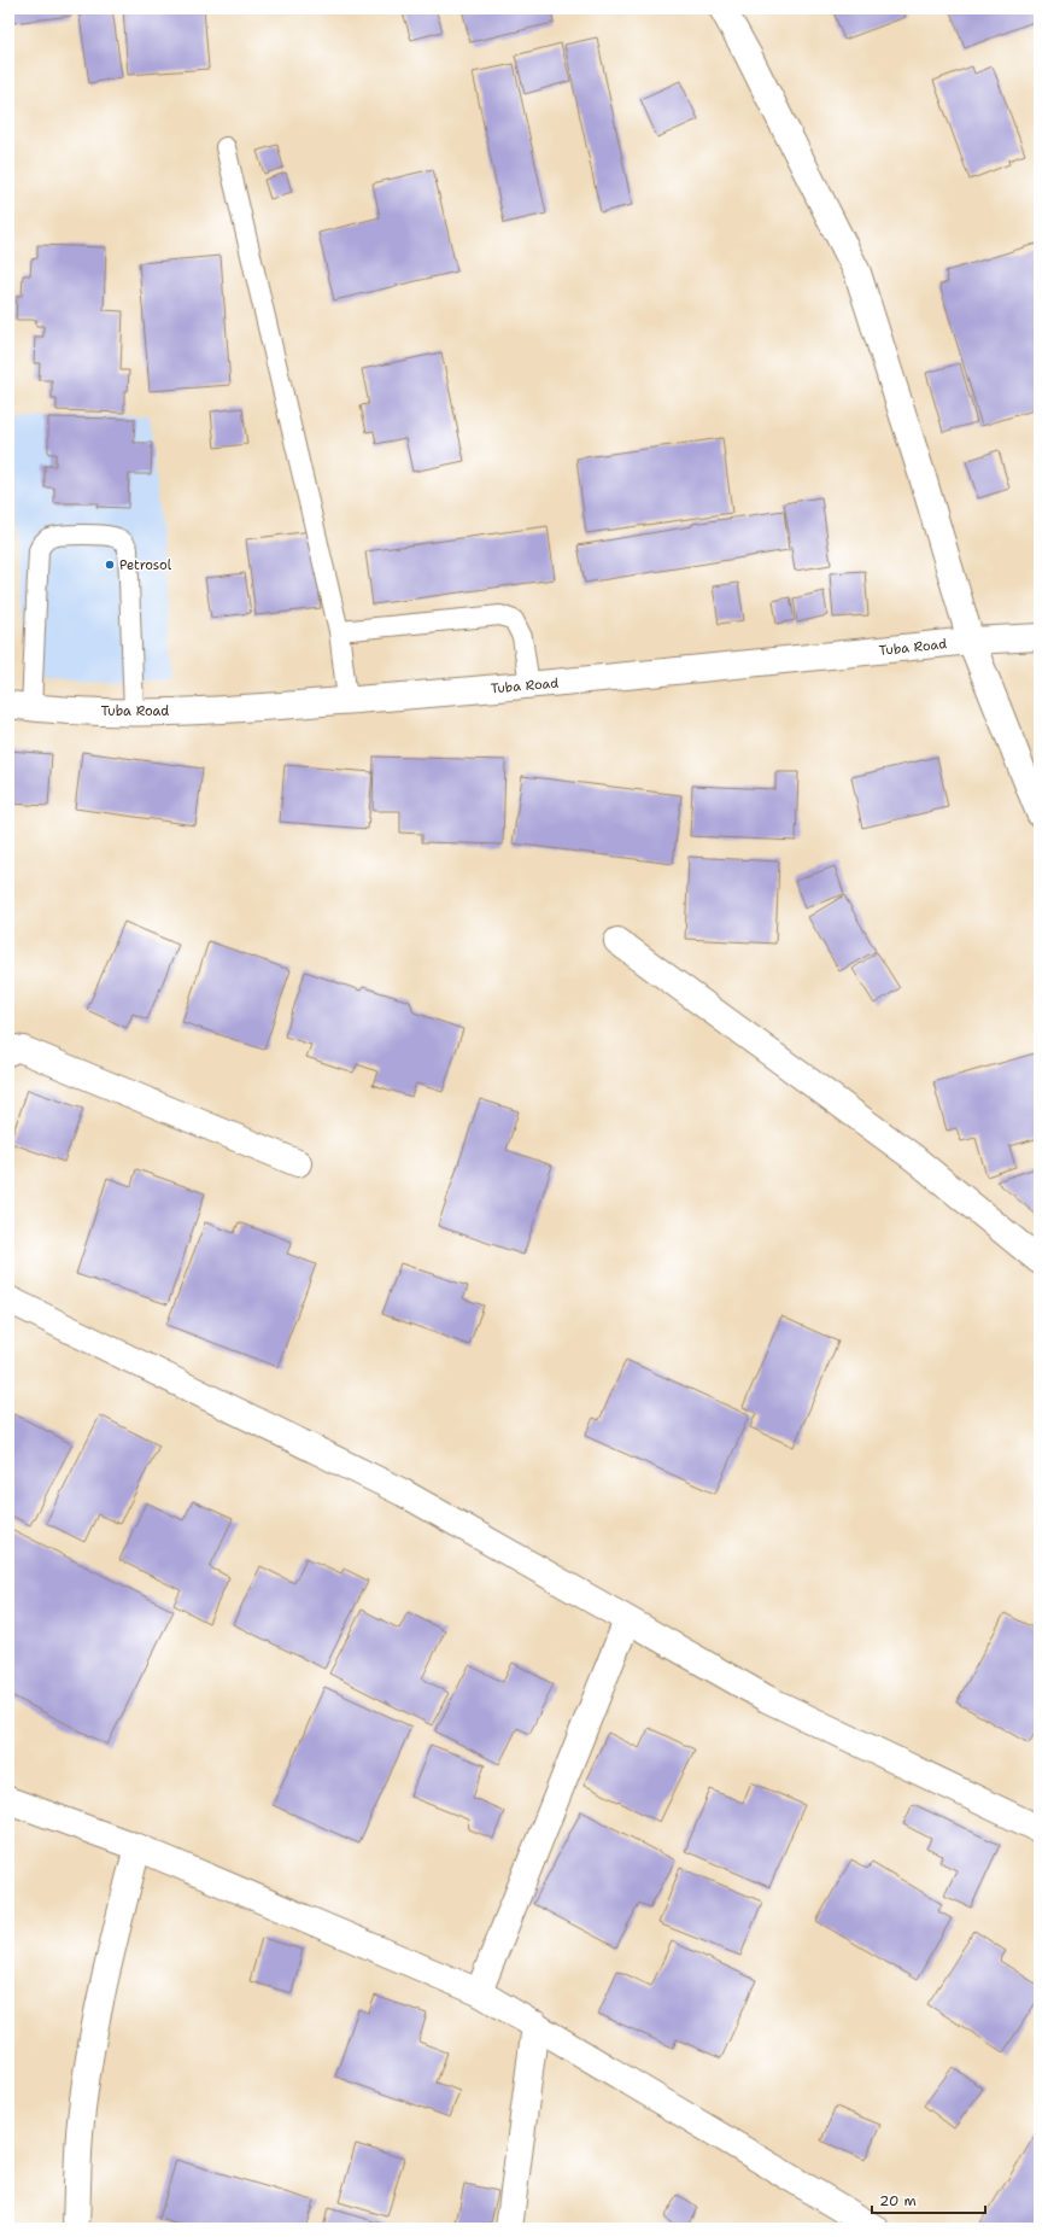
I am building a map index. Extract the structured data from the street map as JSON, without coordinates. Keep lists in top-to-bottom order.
{
  "streets": {
    "street": ["Tuba Road"]
  },
  "places": ["Petrosol"],
  "scale_bar": "20 m"
}
